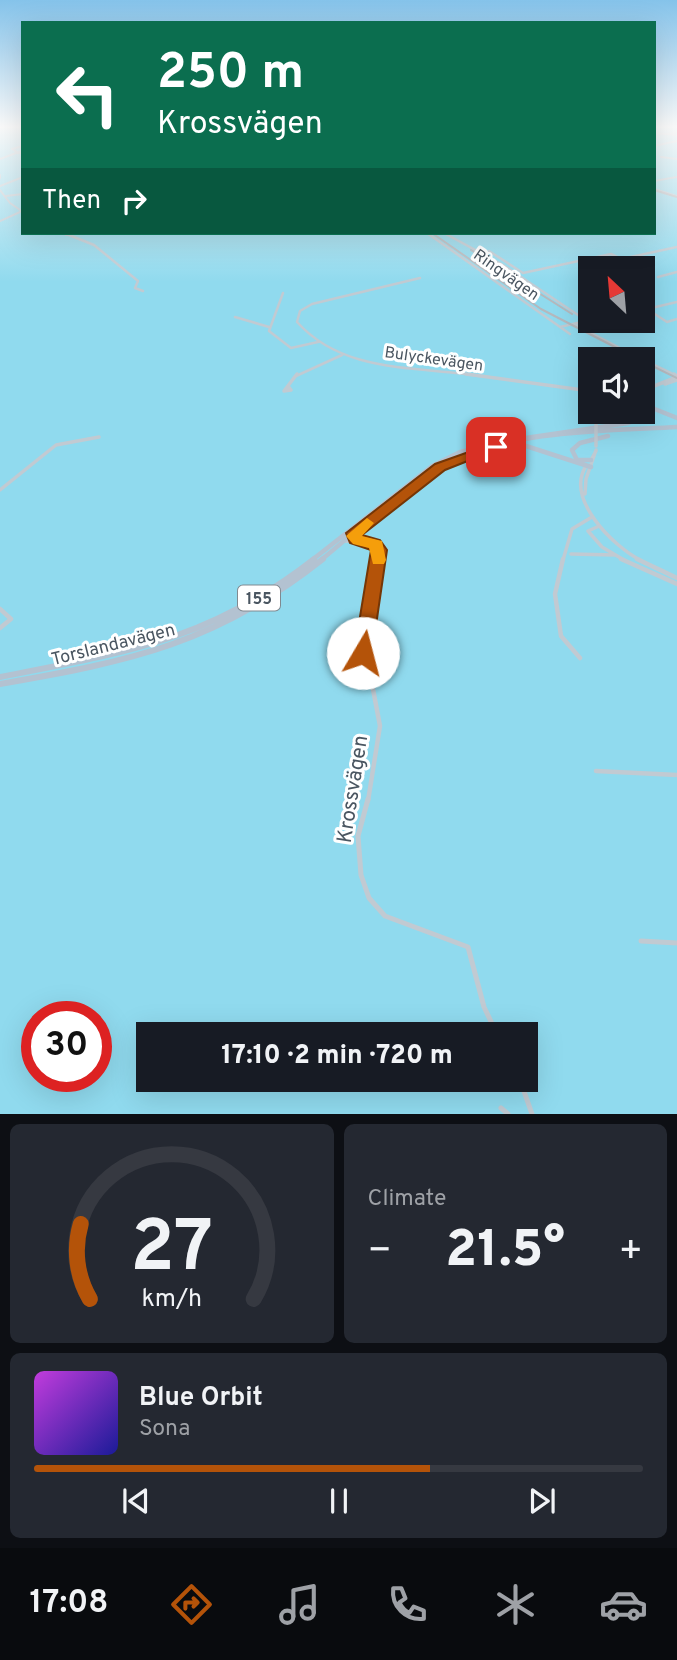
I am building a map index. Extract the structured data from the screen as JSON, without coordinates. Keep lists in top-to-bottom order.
{
  "streets": {
    "main road": ["155", "Torslandavägen"],
    "street": ["Ringvägen", "Bulyckevägen", "Krossvägen"]
  },
  "crossings": [
    ["Torslandavägen", "Krossvägen"]
  ],
  "north": "top left",
  "page": {
    "turn": ["250 m", "Krossvägen"],
    "then": "Then",
    "limit": "30",
    "trip": "17:10 · 2 min · 720 m",
    "tile": "Climate",
    "heat": ["−", "21.5°", "+"],
    "song": ["Blue Orbit", "Sona"],
    "tabs": "17:08",
    "gauge": ["27", "km/h"]
  }
}
